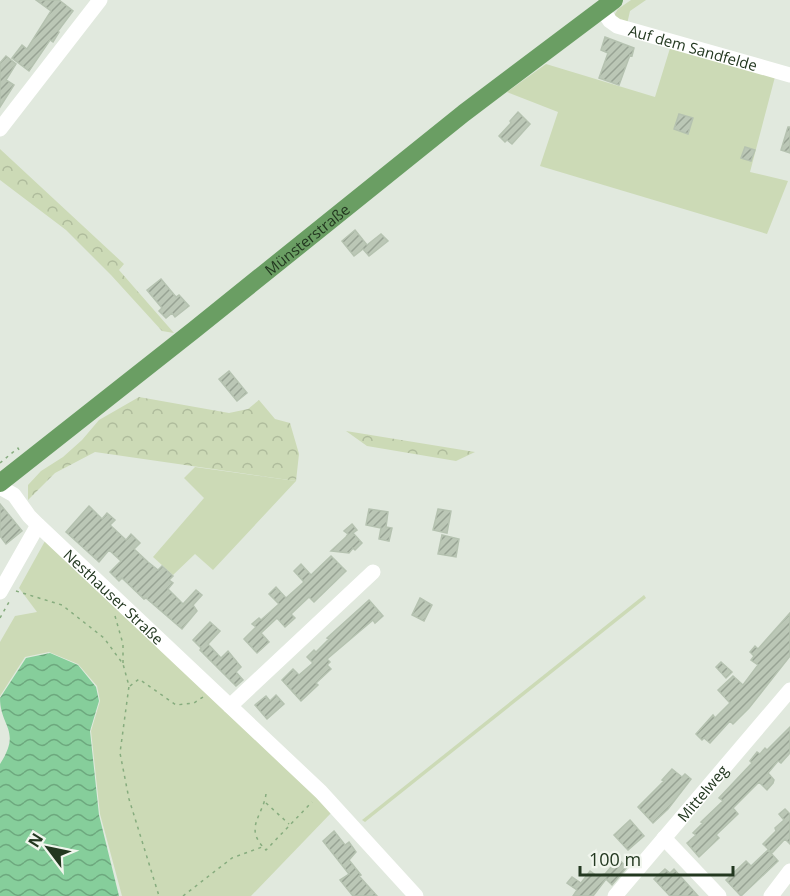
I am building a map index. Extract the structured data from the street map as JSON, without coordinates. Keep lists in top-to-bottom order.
{
  "streets": {
    "main road": ["Münsterstraße"],
    "street": ["Auf dem Sandfelde", "Nesthauser Straße", "Mittelweg"]
  },
  "crossings": [
    ["Auf dem Sandfelde", "Münsterstraße"],
    ["Münsterstraße", "Nesthauser Straße"]
  ],
  "scale_bar": "100 m",
  "north": "top left"
}
